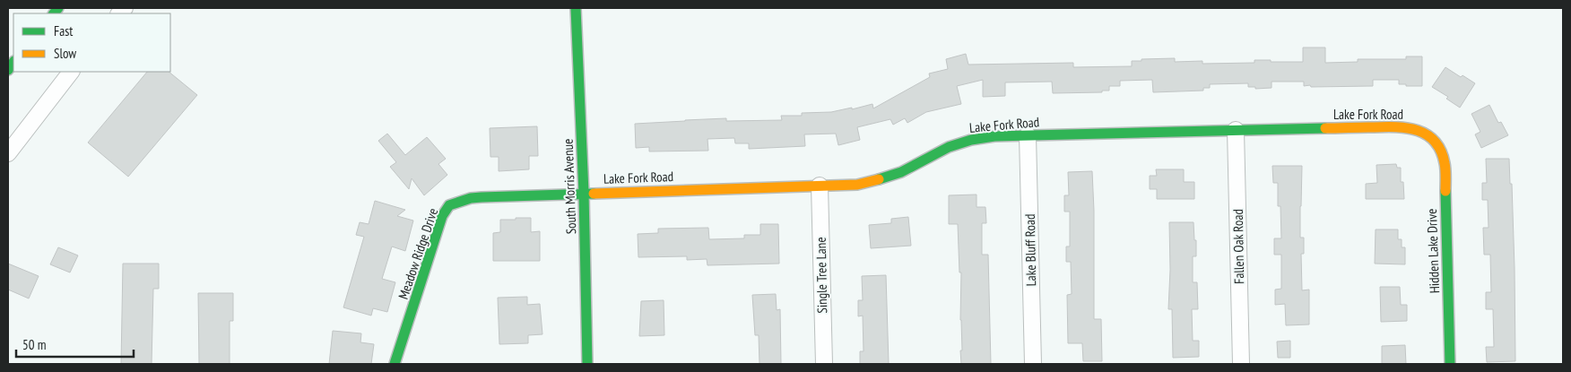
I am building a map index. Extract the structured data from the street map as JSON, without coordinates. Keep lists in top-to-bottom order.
{
  "streets": {
    "main road": [
      "Lake Fork Road",
      "South Morris Avenue",
      "Hidden Lake Drive",
      "Meadow Ridge Drive"
    ],
    "street": ["Fallen Oak Road", "Lake Bluff Road", "Single Tree Lane"]
  },
  "crossings": [
    ["Lake Fork Road", "South Morris Avenue"],
    ["Lake Fork Road", "Fallen Oak Road"],
    ["Lake Fork Road", "Lake Bluff Road"],
    ["Lake Fork Road", "Hidden Lake Drive"],
    ["Lake Fork Road", "Meadow Ridge Drive"],
    ["Lake Fork Road", "Single Tree Lane"],
    ["South Morris Avenue", "Meadow Ridge Drive"]
  ],
  "legend": ["Fast", "Slow"],
  "scale_bar": "50 m"
}
